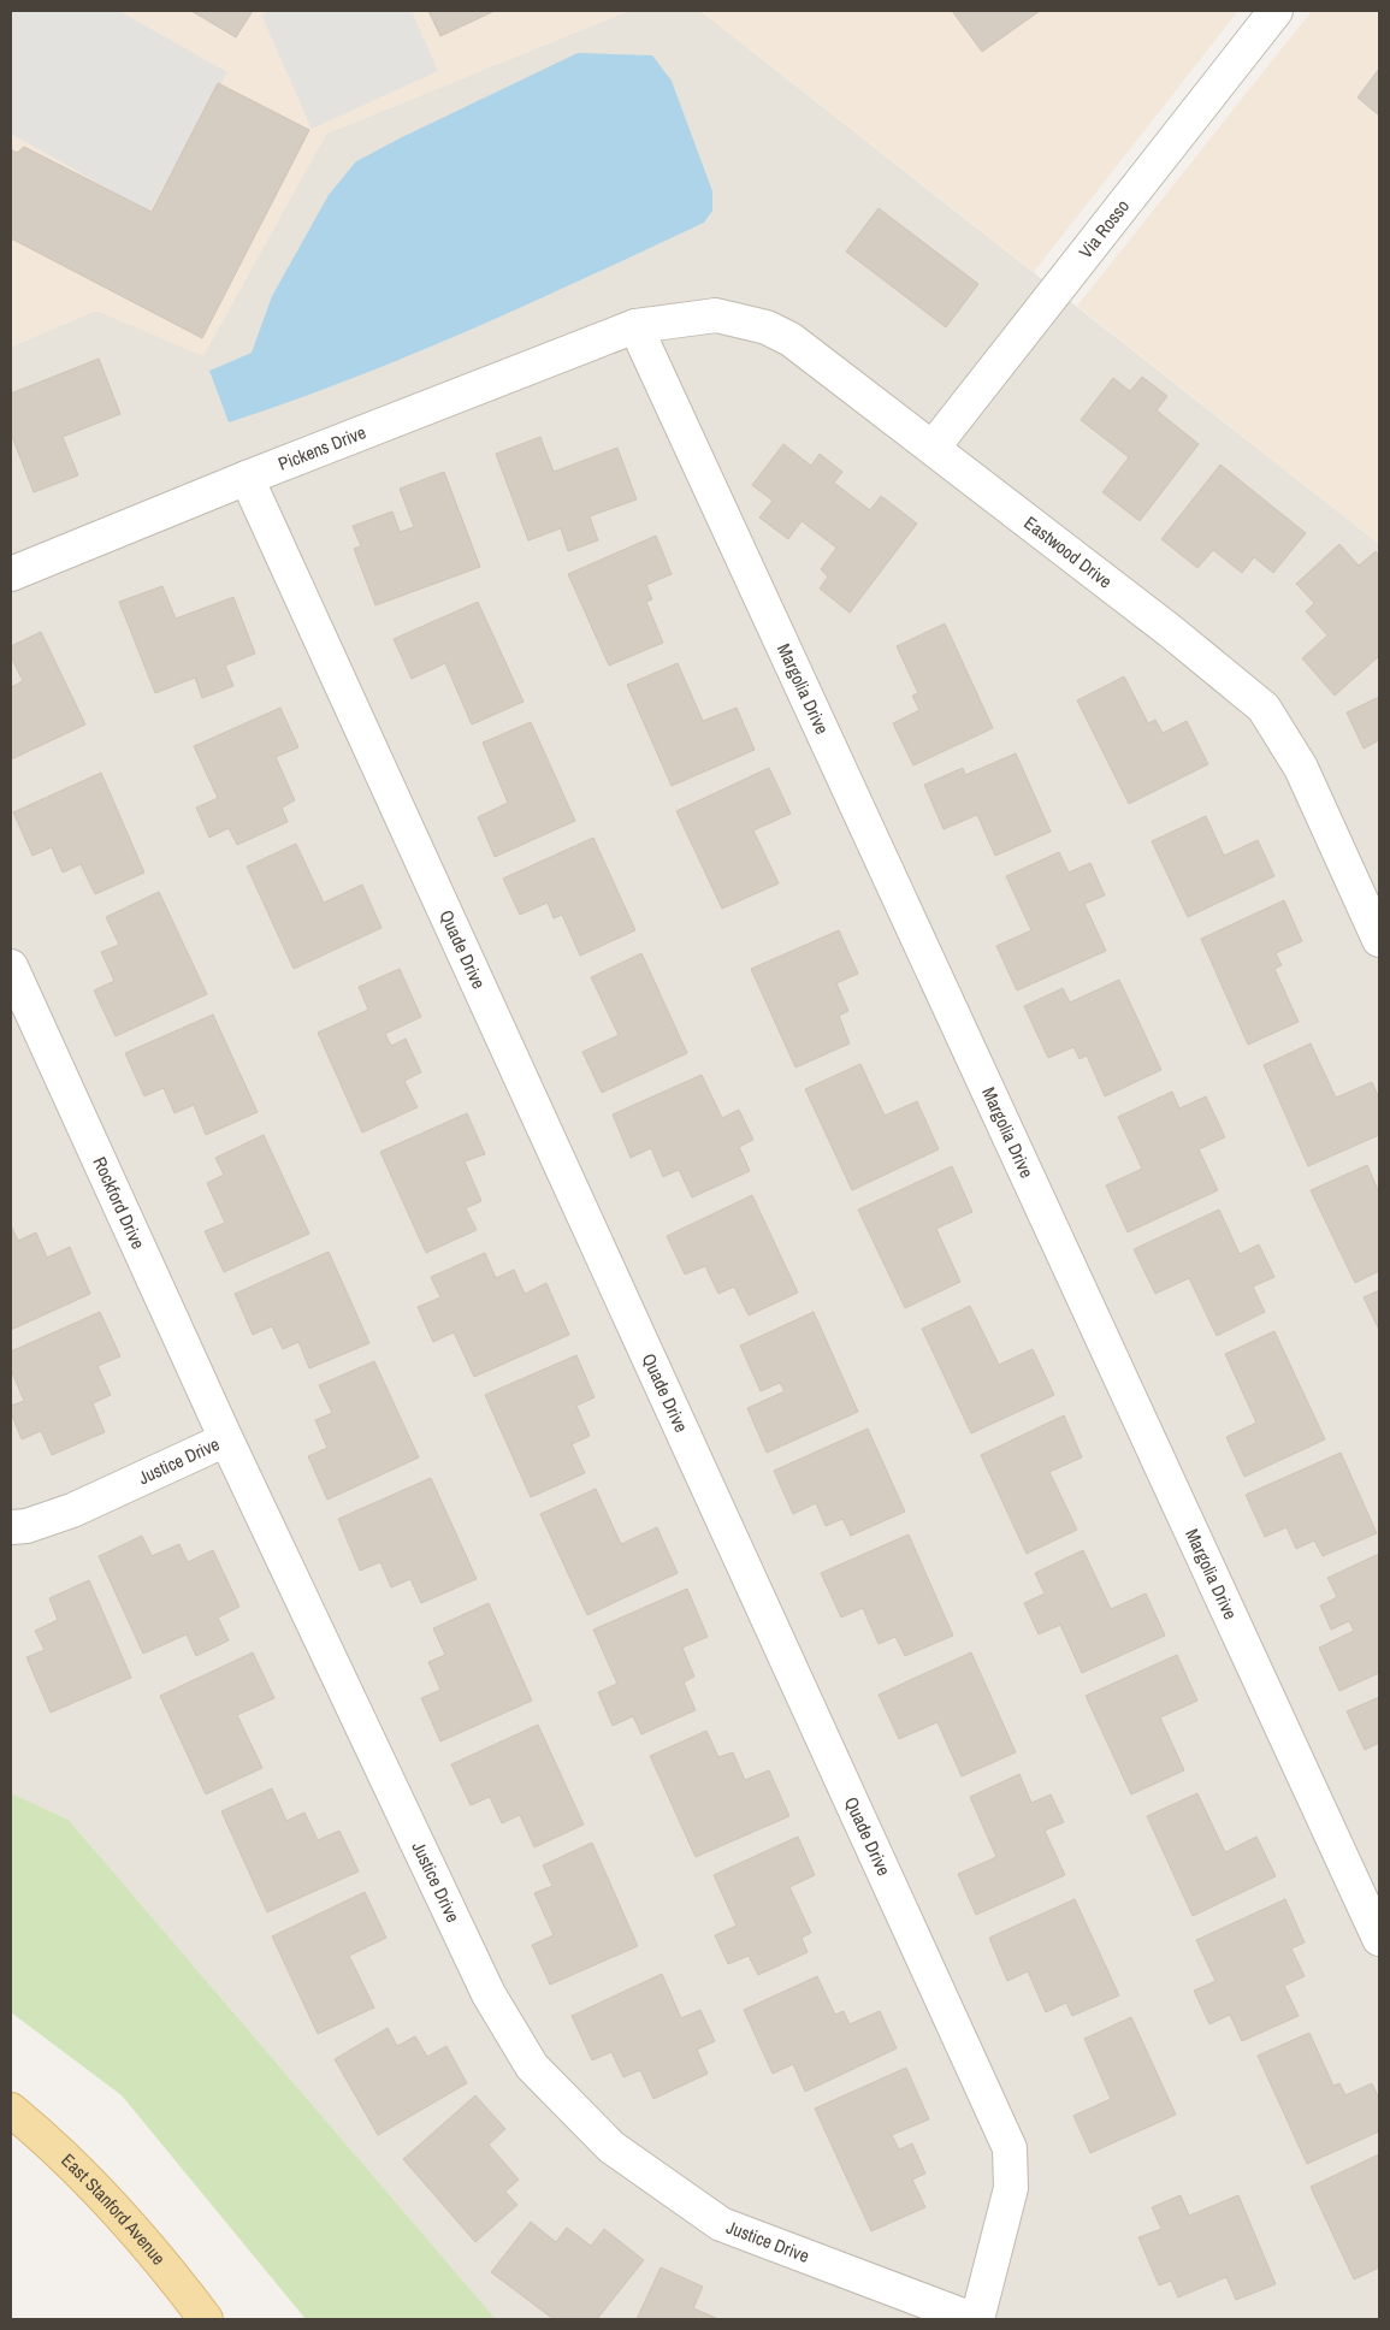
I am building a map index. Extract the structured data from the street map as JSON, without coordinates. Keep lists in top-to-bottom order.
{
  "streets": {
    "main road": ["East Stanford Avenue"],
    "street": [
      "Via Rosso",
      "Pickens Drive",
      "Eastwood Drive",
      "Margolia Drive",
      "Quade Drive",
      "Rockford Drive",
      "Justice Drive"
    ]
  },
  "crossings": [
    ["Via Rosso", "Eastwood Drive"],
    ["Pickens Drive", "Eastwood Drive"],
    ["Pickens Drive", "Margolia Drive"],
    ["Pickens Drive", "Quade Drive"],
    ["Eastwood Drive", "Margolia Drive"],
    ["Rockford Drive", "Justice Drive"]
  ]
}
